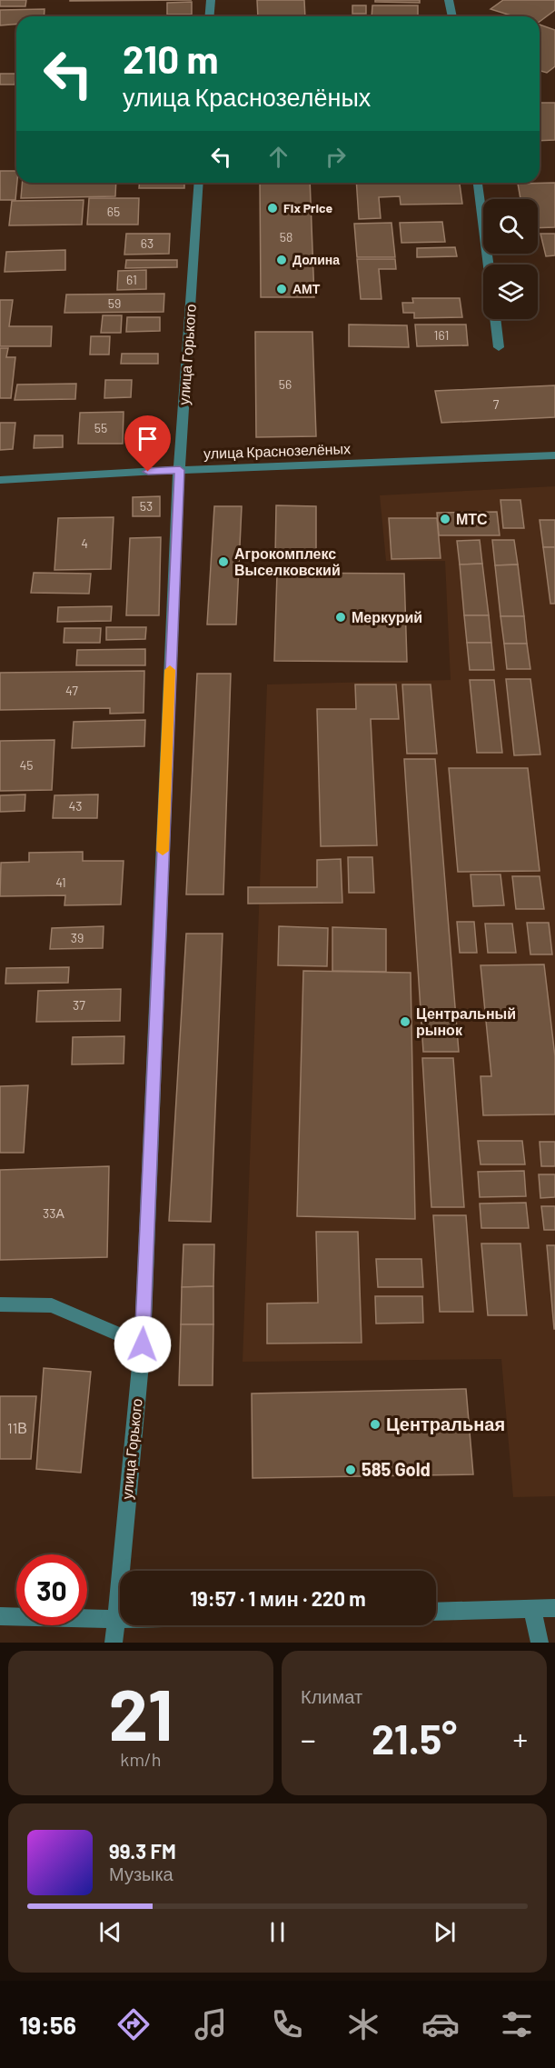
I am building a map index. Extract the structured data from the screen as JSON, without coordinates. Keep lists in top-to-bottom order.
{
  "streets": {
    "street": ["улица Горького", "улица Краснозелёных"]
  },
  "crossings": [
    ["улица Горького", "улица Краснозелёных"]
  ],
  "places": [
    "Fix Price",
    "Долина",
    "АМТ",
    "МТС",
    "Агрокомплекс Выселковский",
    "Меркурий",
    "Центральный рынок",
    "Центральная",
    "585 Gold"
  ],
  "house_numbers": [
    "65",
    "58",
    "63",
    "61",
    "59",
    "161",
    "56",
    "7",
    "55",
    "53",
    "4",
    "47",
    "45",
    "43",
    "41",
    "39",
    "37",
    "33А",
    "11В"
  ],
  "page": {
    "turn": ["210 m", "улица Краснозелёных"],
    "limit": "30",
    "trip": "19:57 · 1 мин · 220 m",
    "tile": [
      ["21", "km/h"],
      "Климат"
    ],
    "heat": ["−", "21.5°", "+"],
    "song": ["99.3 FM", "Музыка"],
    "tabs": "19:56"
  }
}
